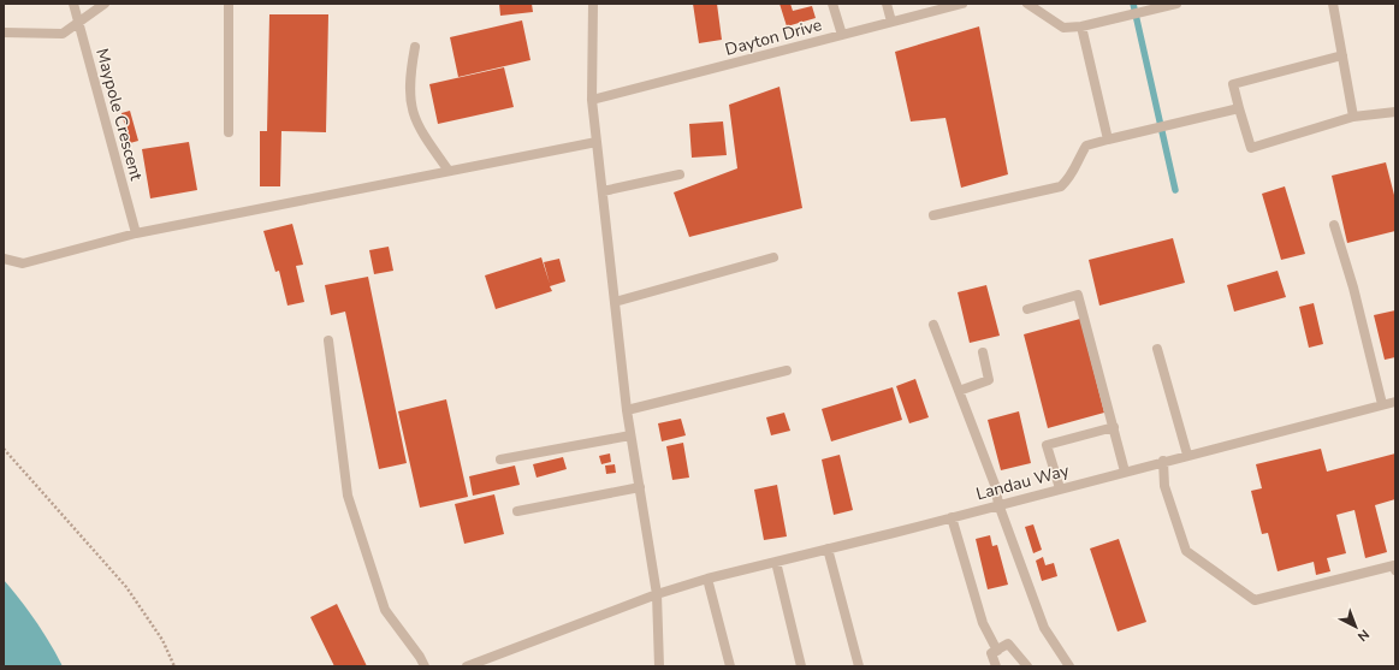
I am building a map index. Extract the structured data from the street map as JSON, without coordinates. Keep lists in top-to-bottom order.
{
  "streets": {
    "lane": ["Dayton Drive", "Maypole Crescent", "Landau Way"]
  },
  "north": "bottom right"
}
